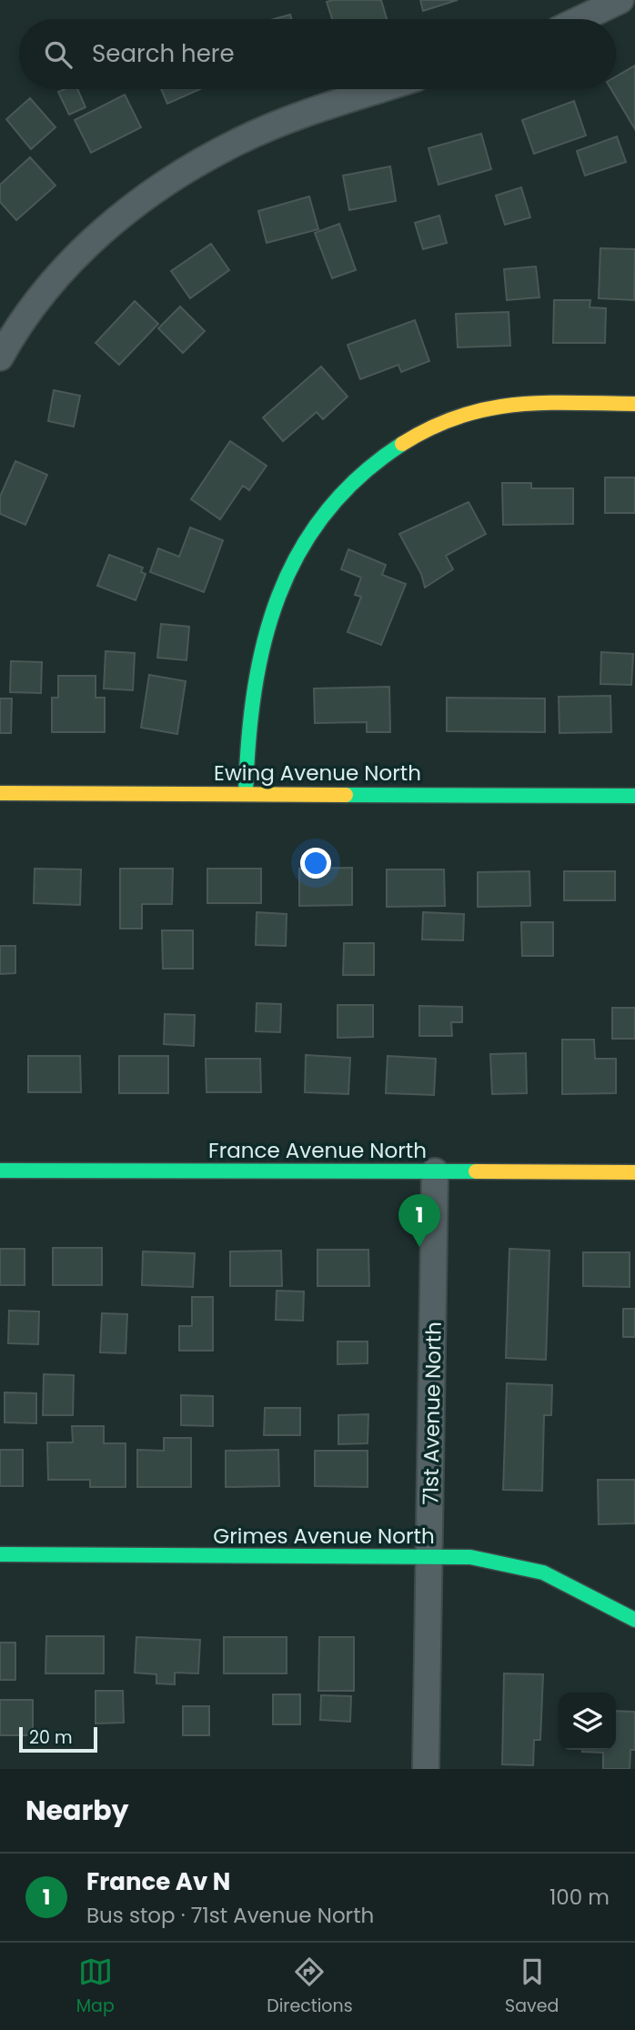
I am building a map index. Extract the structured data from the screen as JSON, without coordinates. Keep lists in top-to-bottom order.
{
  "streets": {
    "street": [
      "Ewing Avenue North",
      "France Avenue North",
      "71st Avenue North",
      "Grimes Avenue North"
    ]
  },
  "crossings": [
    ["France Avenue North", "71st Avenue North"],
    ["71st Avenue North", "Grimes Avenue North"]
  ],
  "scale_bar": "20 m",
  "page": {
    "search": "Search here",
    "pins": "1",
    "scale": "20 m",
    "heading": "Nearby",
    "list": [
      {
        "mark": "1",
        "name": "France Av N",
        "note": "Bus stop · 71st Avenue North",
        "value": "100 m"
      }
    ],
    "nav": ["Map", "Directions", "Saved"]
  }
}
